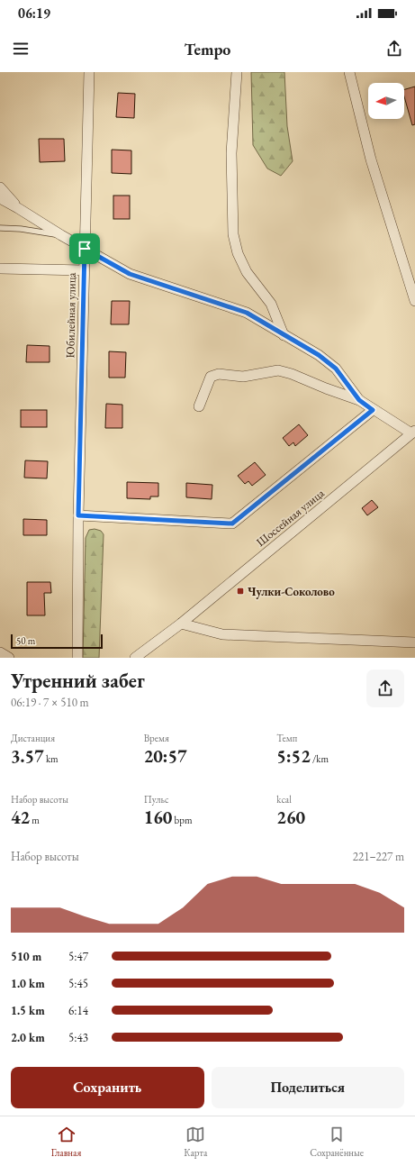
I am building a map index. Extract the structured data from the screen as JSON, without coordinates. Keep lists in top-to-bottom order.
{
  "streets": {
    "street": ["Юбилейная улица", "Шоссейная улица"]
  },
  "places": {
    "transit": ["Чулки-Соколово"]
  },
  "scale_bar": "50 m",
  "north": "left",
  "page": {
    "status": "06:19",
    "header": "Tempo",
    "scale": "50 m",
    "heading": ["Утренний забег", "06:19 · 7 × 510 m"],
    "stats": [
      ["Дистанция", "3.57 km"],
      ["Время", "20:57"],
      ["Темп", "5:52 /km"],
      ["Набор высоты", "42 m"],
      ["Пульс", "160 bpm"],
      ["kcal", "260"]
    ],
    "chart": ["Набор высоты", "221–227 m"],
    "list": [
      {
        "name": "510 m",
        "note": "5:47"
      },
      {
        "name": "1.0 km",
        "note": "5:45"
      },
      {
        "name": "1.5 km",
        "note": "6:14"
      },
      {
        "name": "2.0 km",
        "note": "5:43"
      }
    ],
    "buttons": ["Сохранить", "Поделиться"],
    "tabs": ["Главная", "Карта", "Сохранённые"]
  }
}
